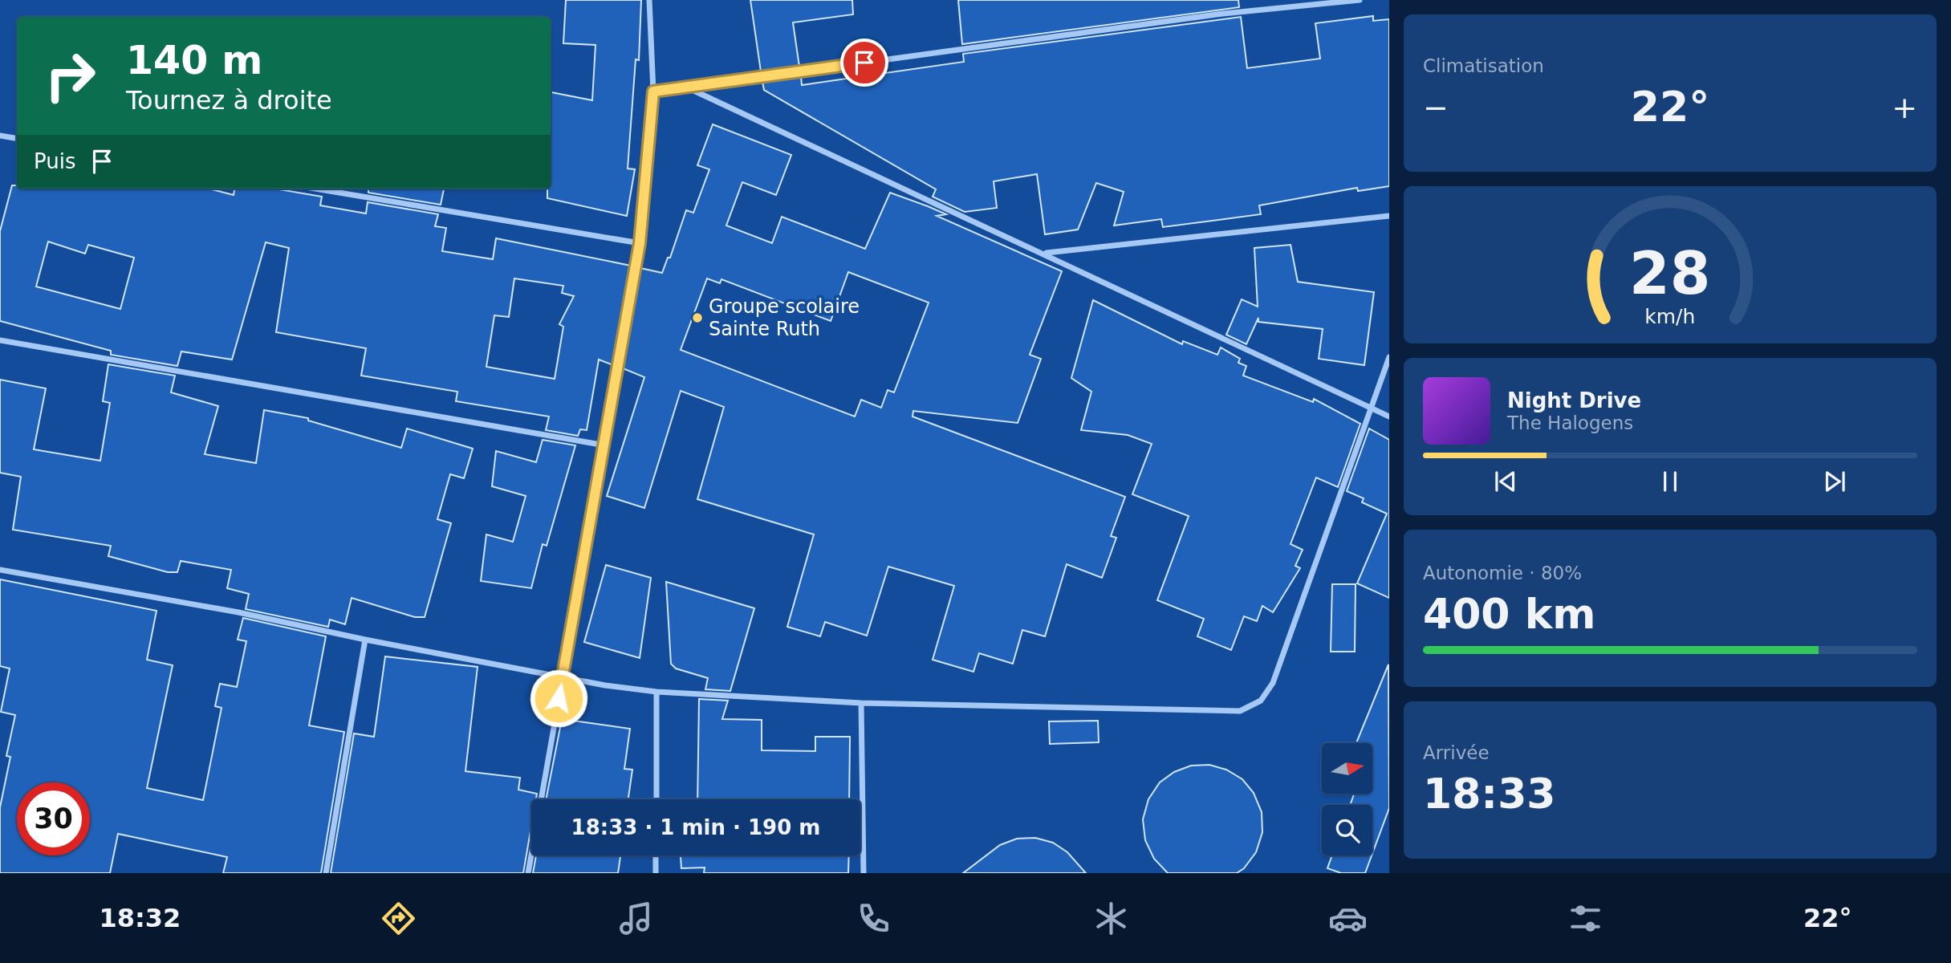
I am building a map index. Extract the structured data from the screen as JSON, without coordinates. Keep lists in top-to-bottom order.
{
  "places": ["Groupe scolaire Sainte Ruth"],
  "north": "right",
  "page": {
    "tile": [
      "Climatisation",
      ["Autonomie · 80%", "400 km"],
      ["Arrivée", "18:33"]
    ],
    "turn": ["140 m", "Tournez à droite"],
    "heat": ["−", "22°", "+"],
    "then": "Puis",
    "song": ["Night Drive", "The Halogens"],
    "limit": "30",
    "trip": "18:33 · 1 min · 190 m",
    "tabs": ["18:32", "22°"],
    "gauge": ["28", "km/h"]
  }
}
